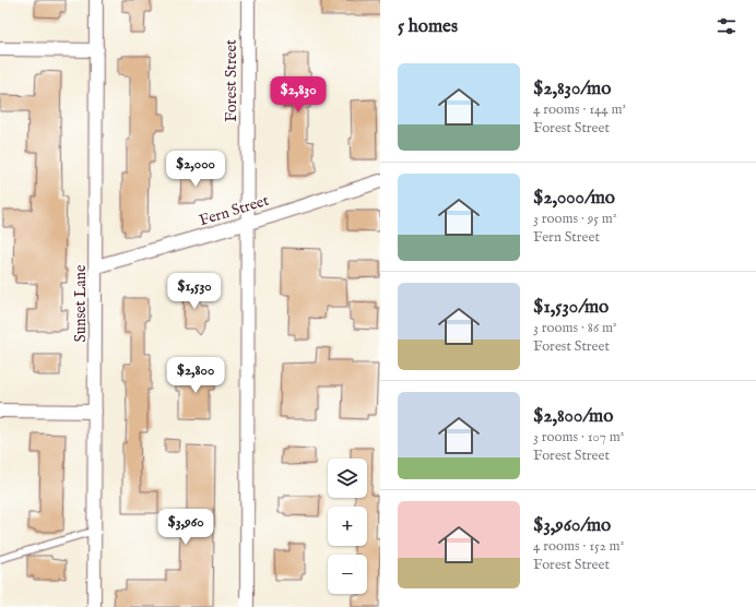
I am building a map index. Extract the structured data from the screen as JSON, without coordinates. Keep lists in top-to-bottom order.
{
  "streets": {
    "street": ["Forest Street", "Fern Street", "Sunset Lane"]
  },
  "crossings": [
    ["Forest Street", "Fern Street"],
    ["Fern Street", "Sunset Lane"]
  ],
  "page": {
    "heading": "5 homes",
    "list": [
      {
        "name": "$2,830/mo",
        "note": "4 rooms · 144 m² · Forest Street"
      },
      {
        "name": "$2,000/mo",
        "note": "3 rooms · 95 m² · Fern Street"
      },
      {
        "name": "$1,530/mo",
        "note": "3 rooms · 86 m² · Forest Street"
      },
      {
        "name": "$2,800/mo",
        "note": "3 rooms · 107 m² · Forest Street"
      },
      {
        "name": "$3,960/mo",
        "note": "4 rooms · 152 m² · Forest Street"
      }
    ],
    "price": [
      "$2,830",
      "$2,000",
      "$1,530",
      "$2,800",
      "$3,960"
    ],
    "map_buttons": ["+", "−"]
  }
}
